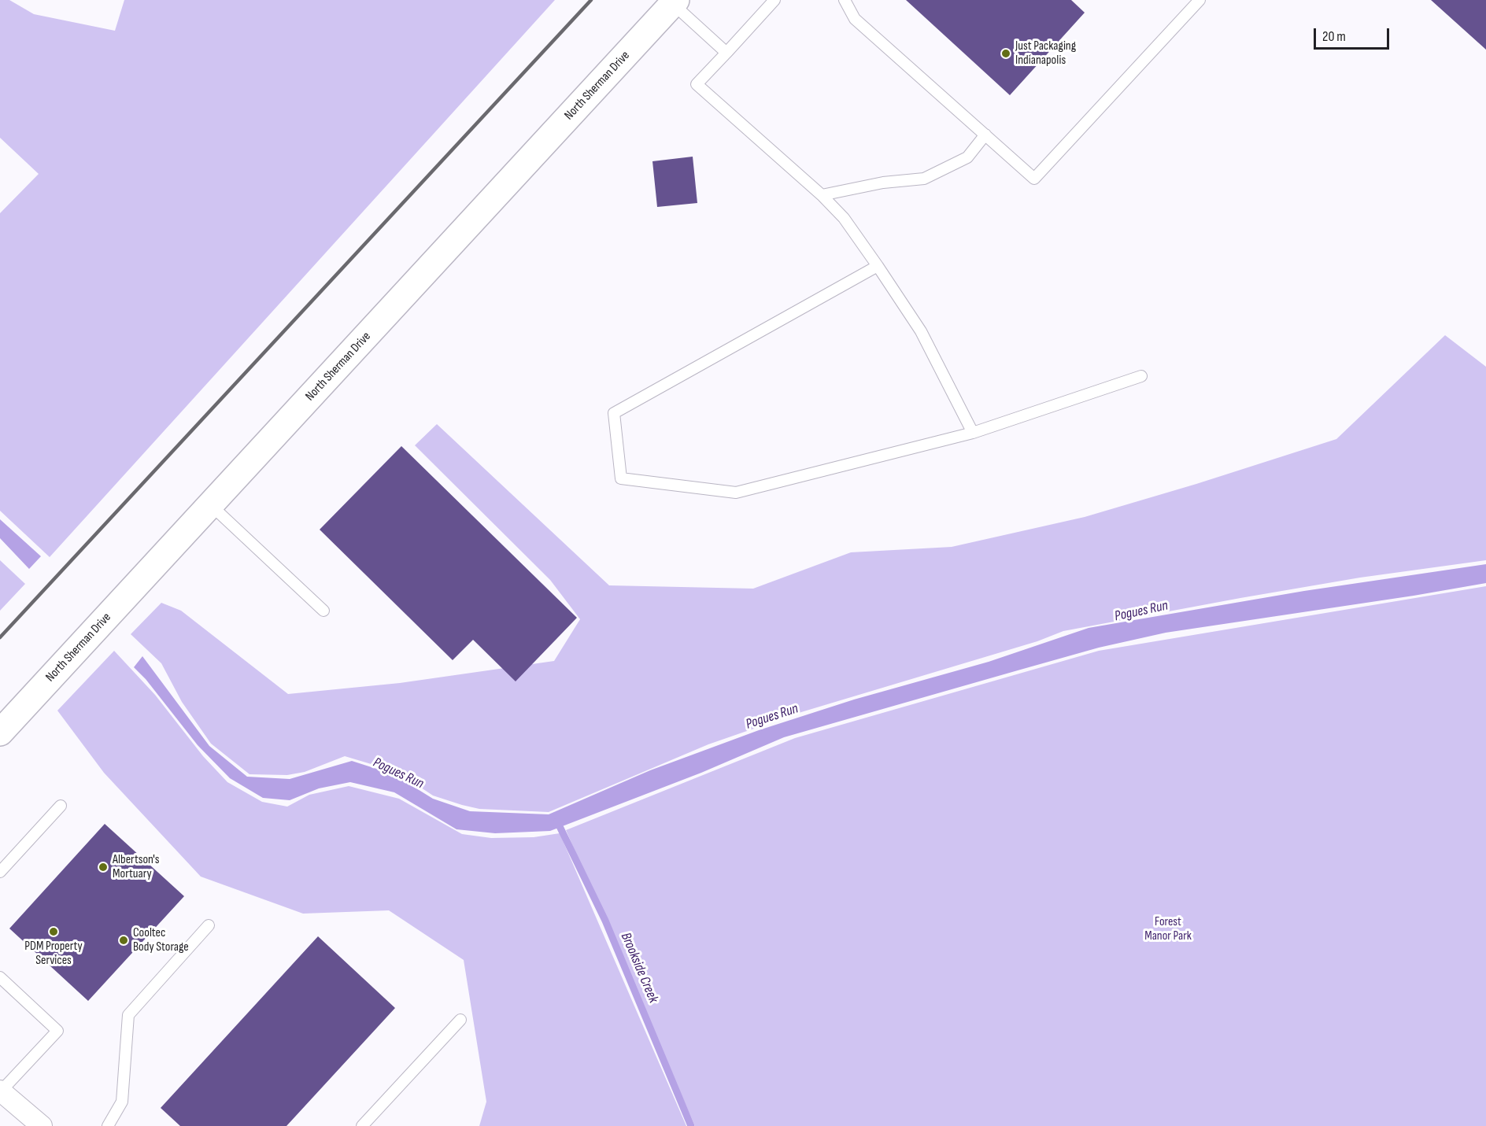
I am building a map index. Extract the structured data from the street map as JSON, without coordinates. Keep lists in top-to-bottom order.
{
  "streets": {
    "main road": ["North Sherman Drive"]
  },
  "water": ["Pogues Run", "Brookside Creek"],
  "parks": ["Forest Manor Park"],
  "places": [
    "Just Packaging Indianapolis",
    "Albertson's Mortuary",
    "PDM Property Services",
    "Cooltec Body Storage"
  ],
  "scale_bar": "20 m"
}
